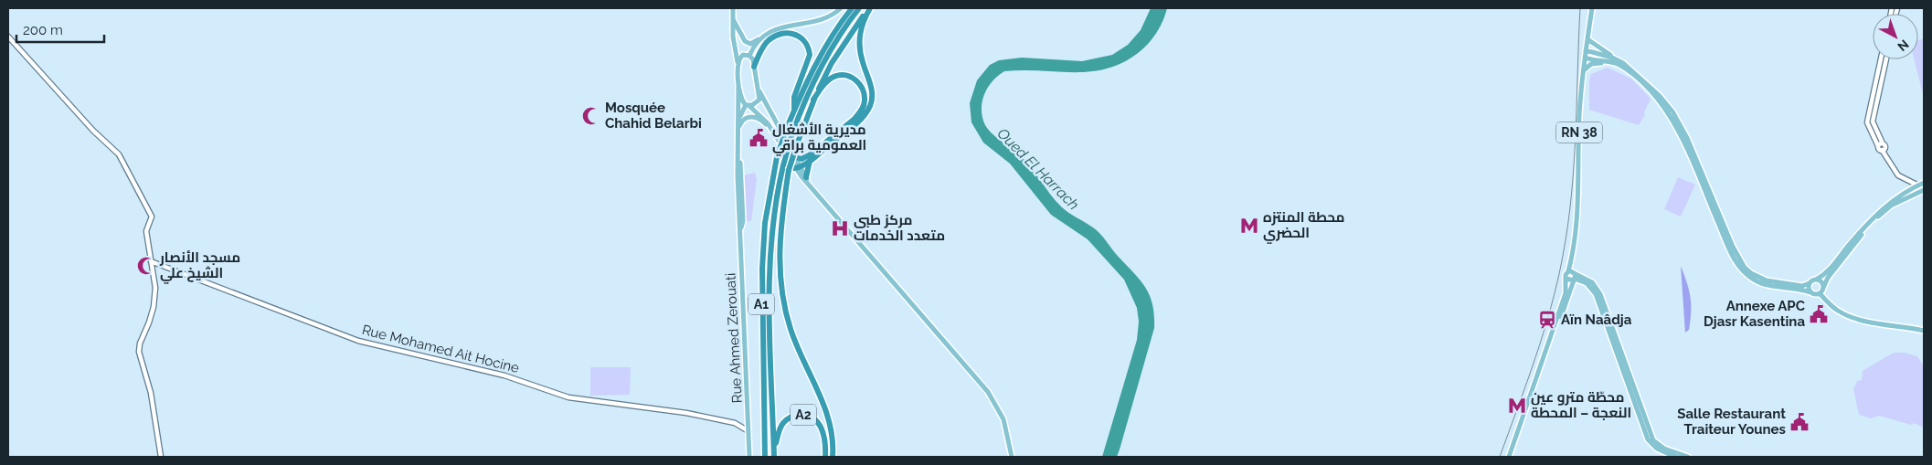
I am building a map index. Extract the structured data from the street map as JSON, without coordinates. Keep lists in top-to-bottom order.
{
  "streets": {
    "highway": ["A1", "A2"],
    "main road": ["RN 38", "Rue Ahmed Zerouati"],
    "street": ["Rue Mohamed Ait Hocine"]
  },
  "crossings": [
    ["A1", "A2"]
  ],
  "water": ["Oued El Harrach"],
  "places": {
    "mosque": ["Mosquée Chahid Belarbi", "مسجد الأنصار الشيخ علي"],
    "public building": ["مديرية الأشغال العمومية براقي", "Annexe APC Djasr Kasentina", "Salle Restaurant Traiteur Younes"],
    "metro station": ["محطة المنتزه الحضري", "محطّة مترو عين النعجة – المحطة"],
    "hospital": ["مركز طبي متعدد الخدمات"],
    "station": ["Aïn Naâdja"]
  },
  "scale_bar": "200 m",
  "north": "bottom right"
}
